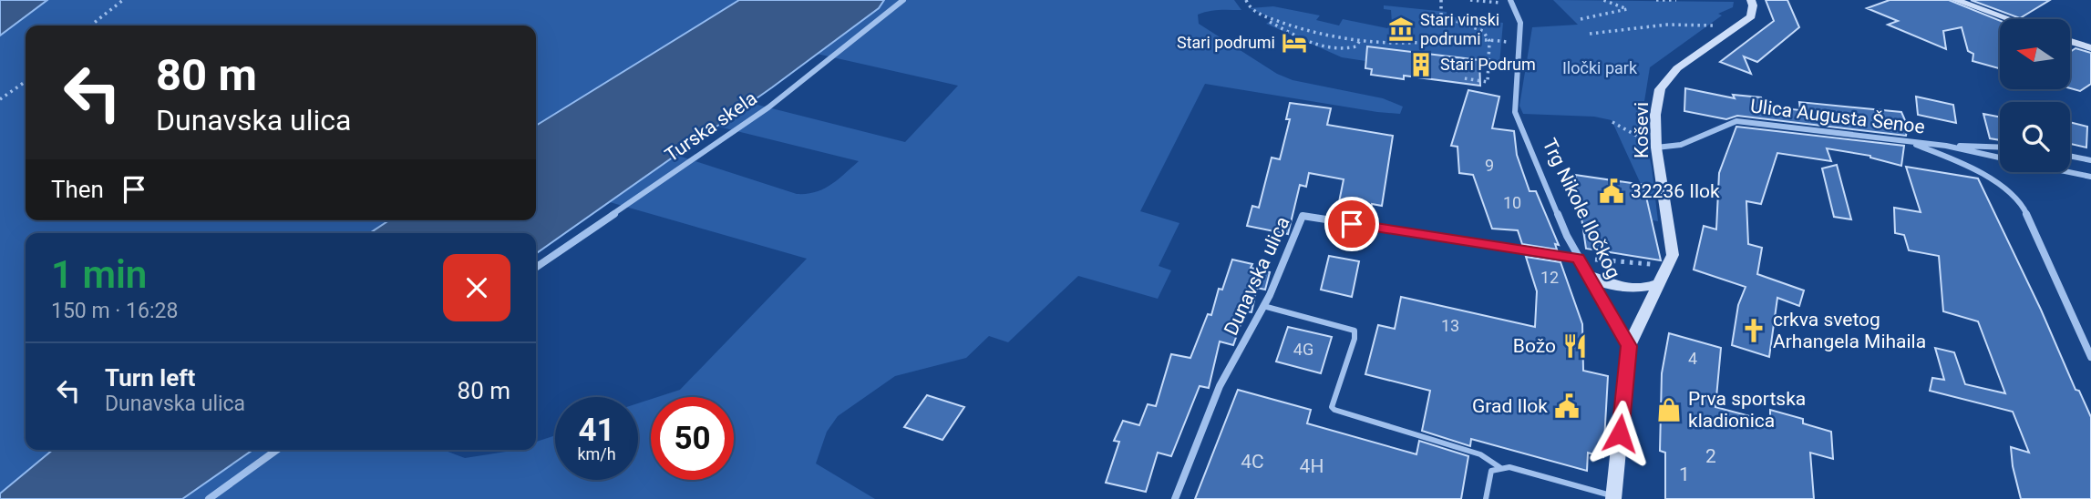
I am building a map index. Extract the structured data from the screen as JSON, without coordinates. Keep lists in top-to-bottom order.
{
  "streets": {
    "main road": ["Koševi"],
    "street": [
      "Ulica Augusta Šenoe",
      "Turska skela",
      "Trg Nikole Iločkog",
      "Dunavska ulica"
    ]
  },
  "crossings": [
    ["Ulica Augusta Šenoe", "Koševi"],
    ["Trg Nikole Iločkog", "Dunavska ulica"]
  ],
  "parks": ["Iločki park"],
  "places": {
    "museum": ["Stari vinski podrumi"],
    "hotel": ["Stari podrumi"],
    "building": ["Stari Podrum"],
    "public building": ["32236 Ilok", "Grad Ilok"],
    "church": ["crkva svetog Arhangela Mihaila"],
    "restaurant": ["Božo"],
    "shop": ["Prva sportska kladionica"]
  },
  "house_numbers": [
    "9",
    "10",
    "12",
    "13",
    "4G",
    "4",
    "2",
    "4C",
    "4H",
    "1"
  ],
  "north": "left",
  "page": {
    "turn": ["80 m", "Dunavska ulica"],
    "then": "Then",
    "heading": ["1 min", "150 m · 16:28"],
    "list": [
      {
        "name": "Turn left",
        "note": "Dunavska ulica",
        "value": "80 m"
      }
    ],
    "speed": "41 km/h",
    "limit": "50"
  }
}
